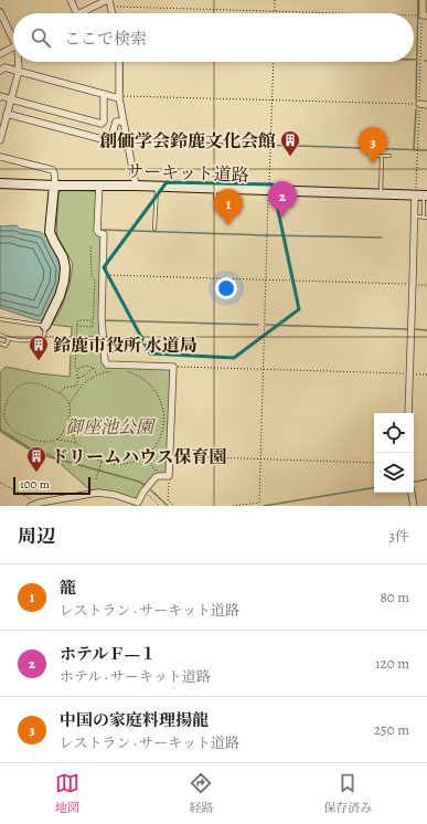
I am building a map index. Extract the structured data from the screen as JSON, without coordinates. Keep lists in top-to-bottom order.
{
  "streets": {
    "street": ["サーキット道路"]
  },
  "parks": ["御座池公園"],
  "places": {
    "building": ["創価学会鈴鹿文化会館", "鈴鹿市役所 水道局", "ドリームハウス保育園"]
  },
  "scale_bar": "100 m",
  "page": {
    "search": "ここで検索",
    "pins": ["3", "2", "1"],
    "scale": "100 m",
    "heading": ["周辺", "3件"],
    "list": [
      {
        "mark": "1",
        "name": "籠",
        "note": "レストラン · サーキット道路",
        "value": "80 m"
      },
      {
        "mark": "2",
        "name": "ホテルＦ―１",
        "note": "ホテル · サーキット道路",
        "value": "120 m"
      },
      {
        "mark": "3",
        "name": "中国の家庭料理揚龍",
        "note": "レストラン · サーキット道路",
        "value": "250 m"
      }
    ],
    "nav": ["地図", "経路", "保存済み"]
  }
}
